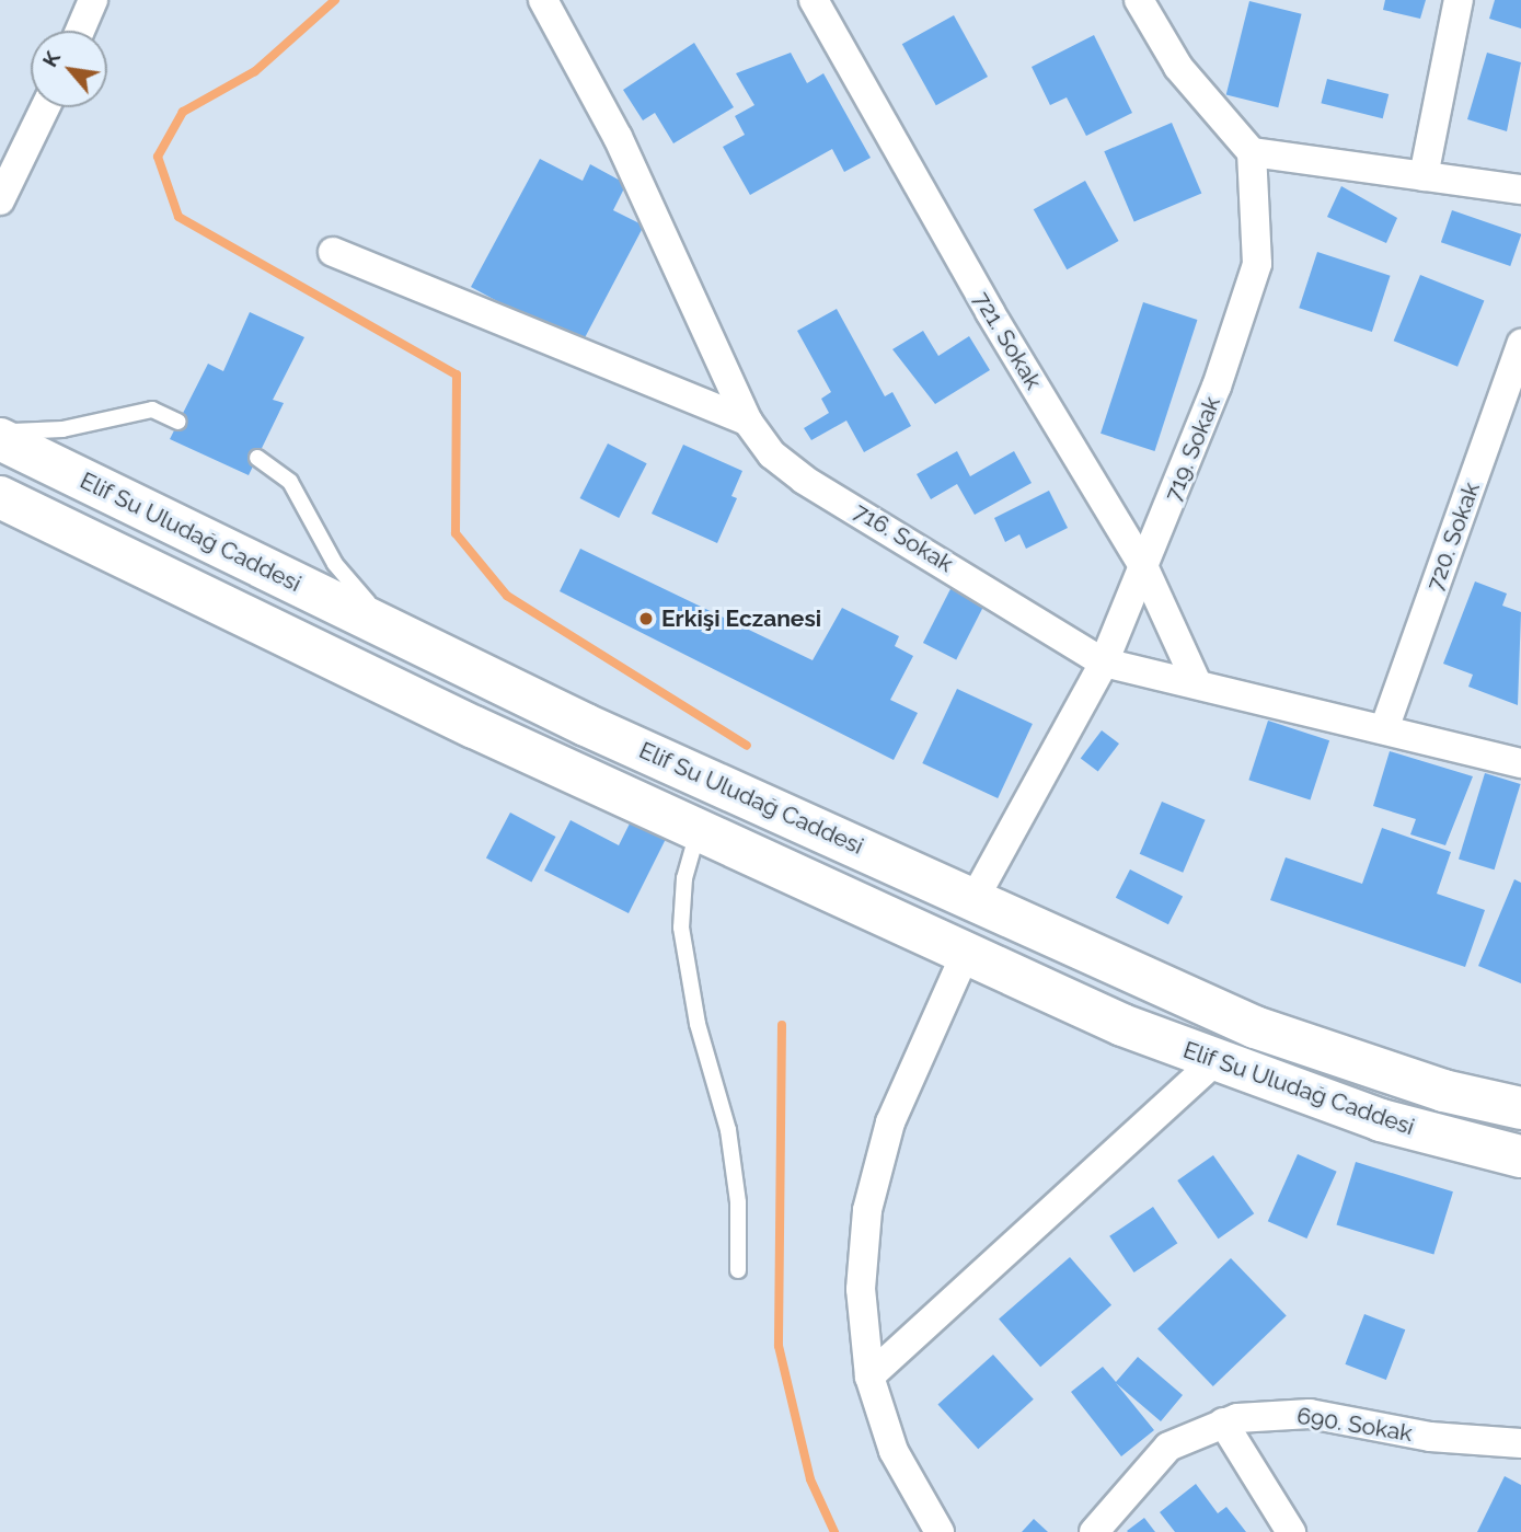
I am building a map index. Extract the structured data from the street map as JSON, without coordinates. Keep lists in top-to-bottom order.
{
  "streets": {
    "main road": ["Elif Su Uludağ Caddesi"],
    "street": [
      "721. Sokak",
      "719. Sokak",
      "720. Sokak",
      "716. Sokak",
      "690. Sokak"
    ]
  },
  "crossings": [
    ["721. Sokak", "719. Sokak"],
    ["721. Sokak", "716. Sokak"],
    ["719. Sokak", "Elif Su Uludağ Caddesi"],
    ["719. Sokak", "716. Sokak"],
    ["720. Sokak", "716. Sokak"]
  ],
  "places": ["Erkişi Eczanesi"],
  "north": "top left"
}
